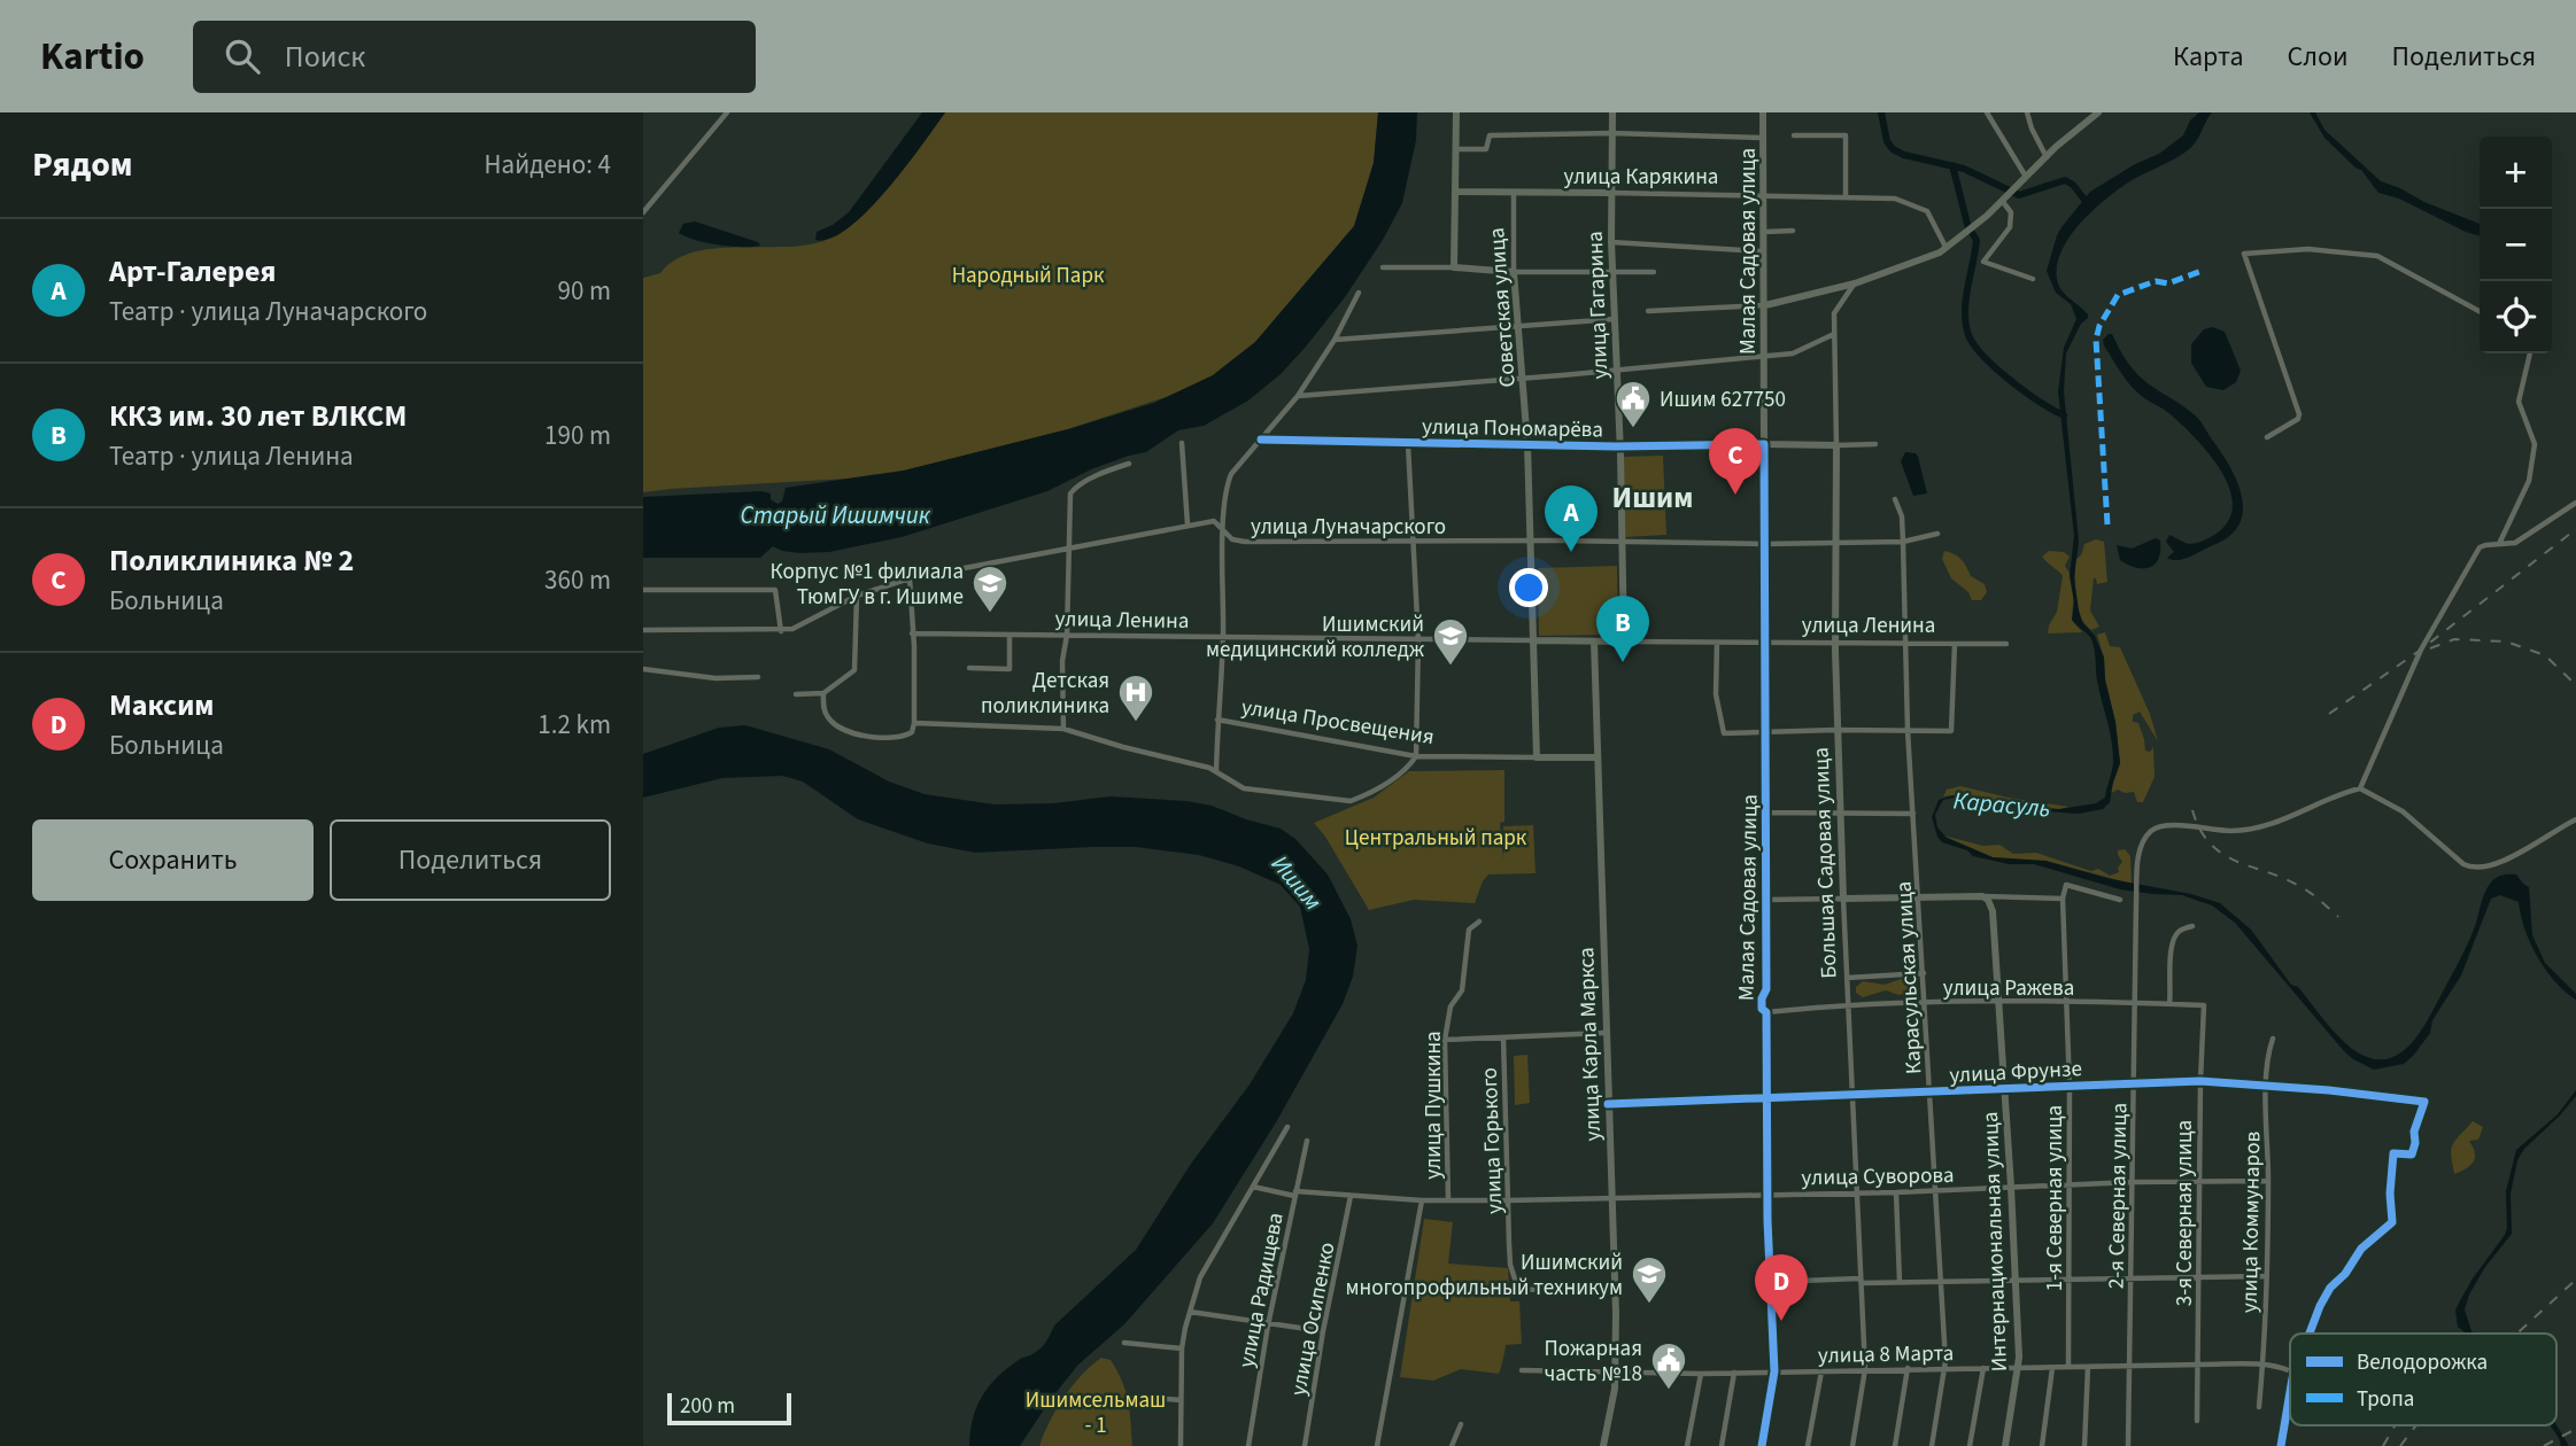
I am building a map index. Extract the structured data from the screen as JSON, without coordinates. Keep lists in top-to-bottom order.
{
  "streets": {
    "main road": [
      "улица Карякина",
      "Малая Садовая улица",
      "улица Гагарина",
      "Советская улица",
      "улица Пономарёва",
      "улица Ленина",
      "улица Просвещения",
      "Большая Садовая улица",
      "улица Карла Маркса",
      "Интернациональная улица"
    ],
    "street": [
      "улица Луначарского",
      "Карасульская улица",
      "улица Ражева",
      "улица Фрунзе",
      "улица Пушкина",
      "улица Горького",
      "улица Суворова",
      "2-я Северная улица",
      "1-я Северная улица",
      "3-я Северная улица",
      "улица Коммунаров",
      "улица Радищева",
      "улица Осипенко",
      "улица 8 Марта"
    ]
  },
  "crossings": [
    ["улица Карякина", "Малая Садовая улица"],
    ["улица Карякина", "улица Гагарина"],
    ["улица Карякина", "Советская улица"],
    ["Малая Садовая улица", "улица Пономарёва"],
    ["Малая Садовая улица", "улица Луначарского"],
    ["Малая Садовая улица", "улица Ленина"],
    ["Малая Садовая улица", "улица Ражева"],
    ["Малая Садовая улица", "улица Фрунзе"],
    ["Малая Садовая улица", "улица Суворова"],
    ["Малая Садовая улица", "улица 8 Марта"],
    ["улица Гагарина", "улица Пономарёва"],
    ["улица Гагарина", "улица Луначарского"],
    ["улица Гагарина", "улица Ленина"],
    ["Советская улица", "улица Пономарёва"],
    ["Советская улица", "улица Луначарского"],
    ["Советская улица", "улица Ленина"],
    ["Советская улица", "улица Просвещения"],
    ["улица Пономарёва", "Большая Садовая улица"],
    ["улица Луначарского", "Большая Садовая улица"],
    ["улица Луначарского", "Карасульская улица"],
    ["улица Ленина", "Большая Садовая улица"],
    ["улица Ленина", "Карасульская улица"],
    ["улица Ленина", "улица Карла Маркса"],
    ["улица Просвещения", "улица Карла Маркса"],
    ["Большая Садовая улица", "улица Ражева"],
    ["Большая Садовая улица", "улица Фрунзе"],
    ["Большая Садовая улица", "улица Суворова"],
    ["Большая Садовая улица", "улица 8 Марта"],
    ["Карасульская улица", "улица Ражева"],
    ["Карасульская улица", "улица Фрунзе"],
    ["Карасульская улица", "улица Суворова"],
    ["Карасульская улица", "улица 8 Марта"],
    ["улица Ражева", "2-я Северная улица"],
    ["улица Ражева", "1-я Северная улица"],
    ["улица Ражева", "3-я Северная улица"],
    ["улица Ражева", "Интернациональная улица"],
    ["улица Карла Маркса", "улица Фрунзе"],
    ["улица Карла Маркса", "улица Горького"],
    ["улица Карла Маркса", "улица Суворова"],
    ["улица Карла Маркса", "улица 8 Марта"],
    ["улица Фрунзе", "2-я Северная улица"],
    ["улица Фрунзе", "1-я Северная улица"],
    ["улица Фрунзе", "3-я Северная улица"],
    ["улица Фрунзе", "улица Коммунаров"],
    ["улица Фрунзе", "Интернациональная улица"],
    ["улица Пушкина", "улица Суворова"],
    ["улица Горького", "улица Суворова"],
    ["улица Суворова", "2-я Северная улица"],
    ["улица Суворова", "1-я Северная улица"],
    ["улица Суворова", "3-я Северная улица"],
    ["улица Суворова", "улица Коммунаров"],
    ["улица Суворова", "Интернациональная улица"],
    ["улица Суворова", "улица Радищева"],
    ["улица Суворова", "улица Осипенко"],
    ["2-я Северная улица", "улица 8 Марта"],
    ["1-я Северная улица", "улица 8 Марта"],
    ["3-я Северная улица", "улица 8 Марта"],
    ["улица Коммунаров", "улица 8 Марта"],
    ["Интернациональная улица", "улица 8 Марта"]
  ],
  "districts": ["Ишим"],
  "water": ["Старый Ишимчик", "Карасуль", "Ишим"],
  "parks": ["Народный Парк", "Центральный парк", "Ишимсельмаш - 1"],
  "places": {
    "public building": ["Ишим 627750", "Пожарная часть №18"],
    "school or university": ["Корпус №1 филиала ТюмГУ в г. Ишиме", "Ишимский медицинский колледж", "Ишимский многопрофильный техникум"],
    "hospital": ["Детская поликлиника"]
  },
  "legend": ["Велодорожка", "Тропа"],
  "scale_bar": "200 m",
  "page": {
    "header": "Kartio",
    "search": "Поиск",
    "nav": ["Карта", "Слои", "Поделиться"],
    "heading": ["Рядом", "Найдено: 4"],
    "map_buttons": ["+", "−"],
    "list": [
      {
        "mark": "A",
        "name": "Арт-Галерея",
        "note": "Театр · улица Луначарского",
        "value": "90 m"
      },
      {
        "mark": "B",
        "name": "ККЗ им. 30 лет ВЛКСМ",
        "note": "Театр · улица Ленина",
        "value": "190 m"
      },
      {
        "mark": "C",
        "name": "Поликлиника № 2",
        "note": "Больница",
        "value": "360 m"
      },
      {
        "mark": "D",
        "name": "Максим",
        "note": "Больница",
        "value": "1.2 km"
      }
    ],
    "pins": [
      "C",
      "A",
      "B",
      "D"
    ],
    "buttons": ["Сохранить", "Поделиться"],
    "scale": "200 m"
  }
}
